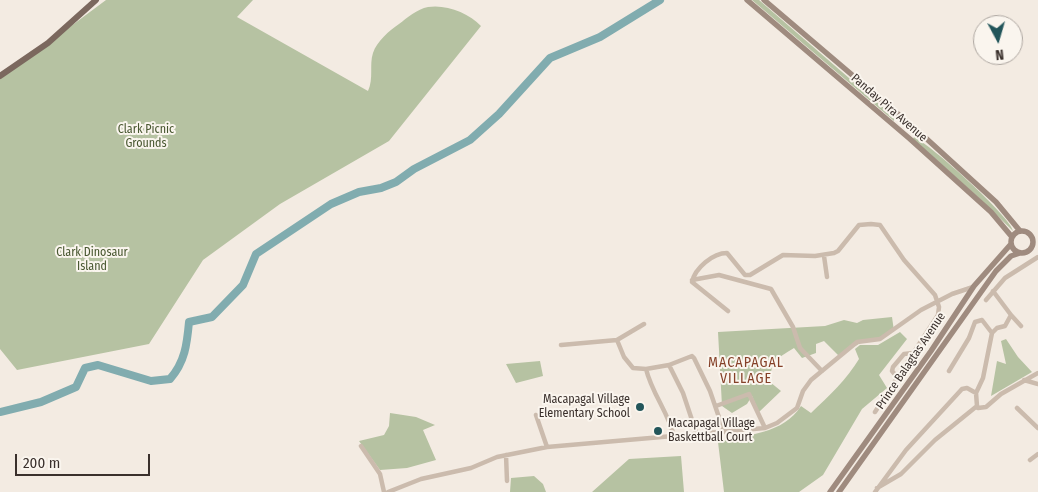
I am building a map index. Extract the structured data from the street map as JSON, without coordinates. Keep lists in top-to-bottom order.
{
  "streets": {
    "main road": ["Panday Pira Avenue", "Prince Balagtas Avenue"]
  },
  "crossings": [
    ["Panday Pira Avenue", "Prince Balagtas Avenue"]
  ],
  "districts": ["MACAPAGAL VILLAGE"],
  "parks": ["Clark Picnic Grounds", "Clark Dinosaur Island"],
  "places": ["Macapagal Village Elementary School", "Macapagal Village Baskettball Court"],
  "scale_bar": "200 m",
  "north": "bottom"
}
